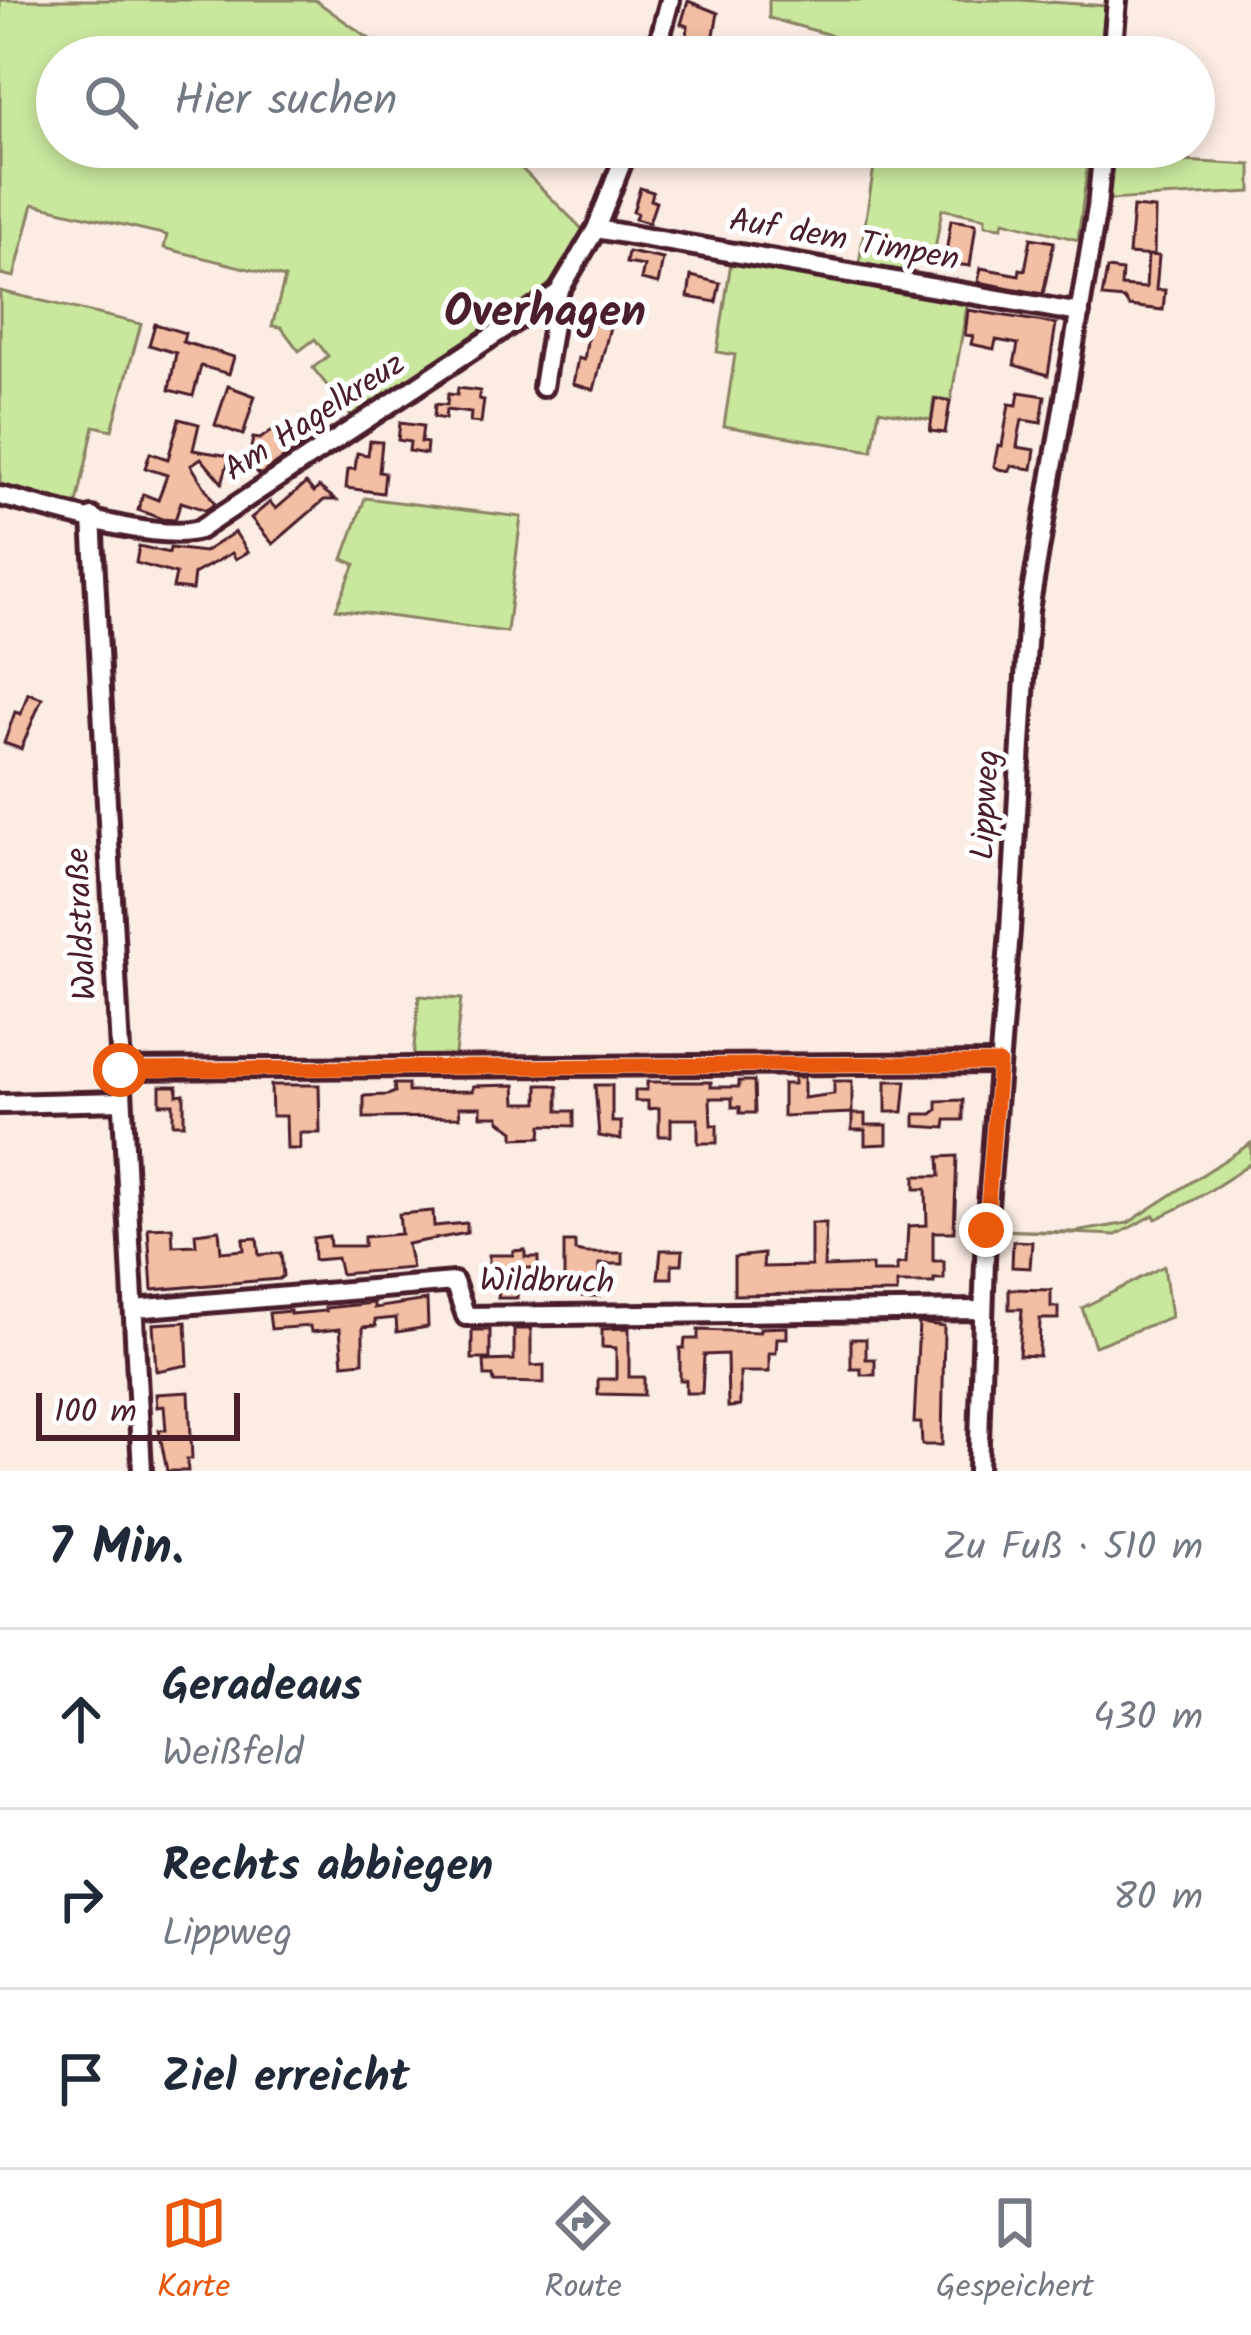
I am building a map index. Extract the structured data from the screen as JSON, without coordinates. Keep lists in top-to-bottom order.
{
  "streets": {
    "street": [
      "Auf dem Timpen",
      "Am Hagelkreuz",
      "Lippweg",
      "Waldstraße",
      "Wildbruch"
    ]
  },
  "crossings": [
    ["Auf dem Timpen", "Am Hagelkreuz"],
    ["Auf dem Timpen", "Lippweg"],
    ["Am Hagelkreuz", "Waldstraße"],
    ["Lippweg", "Wildbruch"],
    ["Waldstraße", "Wildbruch"]
  ],
  "districts": ["Overhagen"],
  "scale_bar": "100 m",
  "page": {
    "search": "Hier suchen",
    "scale": "100 m",
    "heading": ["7 Min.", "Zu Fuß · 510 m"],
    "list": [
      ["Geradeaus", "Weißfeld", "430 m"],
      ["Rechts abbiegen", "Lippweg", "80 m"],
      "Ziel erreicht"
    ],
    "nav": ["Karte", "Route", "Gespeichert"]
  }
}
